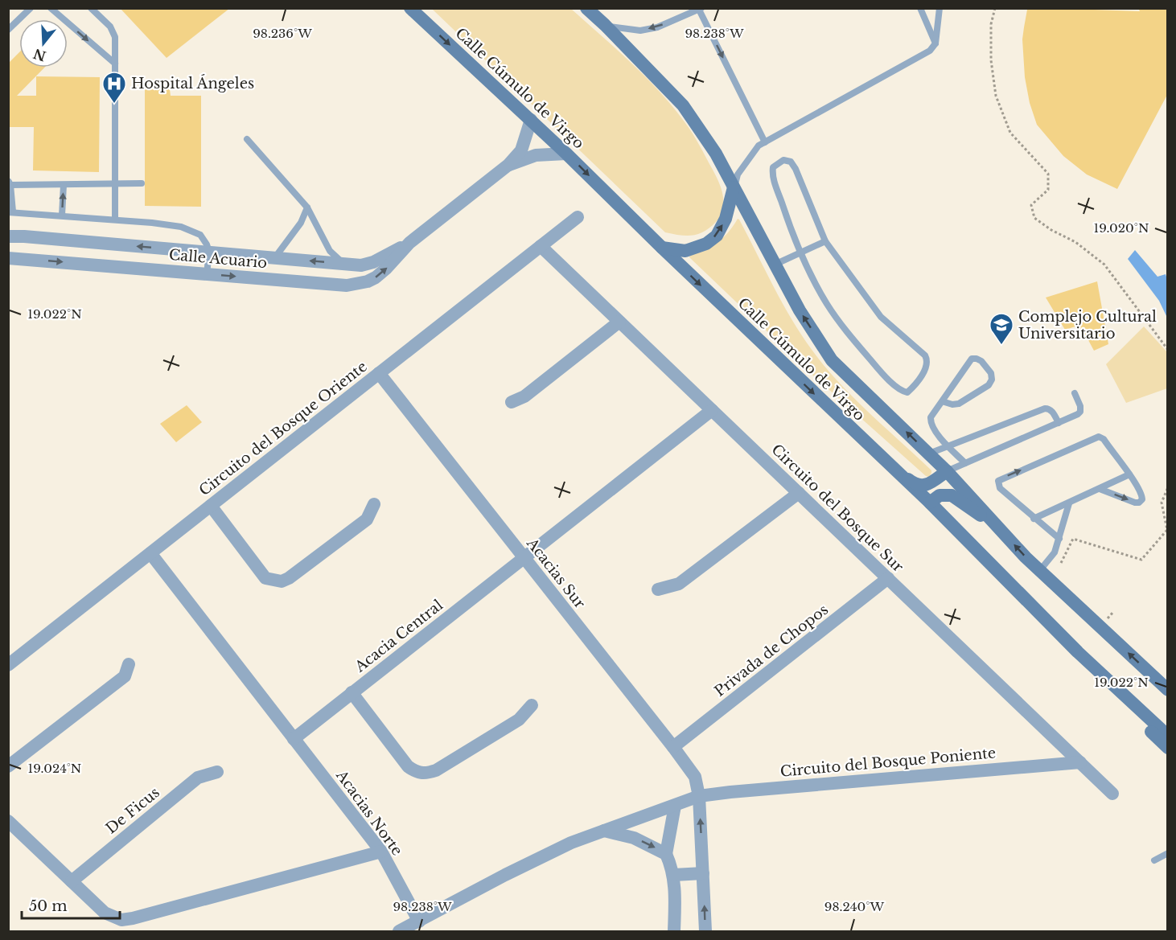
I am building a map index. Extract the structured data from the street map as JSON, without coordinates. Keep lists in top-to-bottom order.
{
  "streets": {
    "main road": ["Calle Cúmulo de Virgo"],
    "street": [
      "Calle Acuario",
      "Circuito del Bosque Oriente",
      "Circuito del Bosque Sur",
      "Acacias Sur",
      "Acacia Central",
      "Privada de Chopos",
      "Circuito del Bosque Poniente",
      "De Ficus",
      "Acacias Norte"
    ]
  },
  "crossings": [
    ["Calle Cúmulo de Virgo", "Calle Acuario"],
    ["Circuito del Bosque Oriente", "Circuito del Bosque Sur"],
    ["Circuito del Bosque Oriente", "Acacias Sur"],
    ["Circuito del Bosque Oriente", "Acacias Norte"],
    ["Circuito del Bosque Sur", "Acacia Central"],
    ["Circuito del Bosque Sur", "Privada de Chopos"],
    ["Circuito del Bosque Sur", "Circuito del Bosque Poniente"],
    ["Acacias Sur", "Acacia Central"],
    ["Acacias Sur", "Privada de Chopos"],
    ["Acacias Sur", "Circuito del Bosque Poniente"],
    ["Acacia Central", "Acacias Norte"]
  ],
  "places": {
    "hospital": ["Hospital Ángeles"],
    "school or university": ["Complejo Cultural Universitario"]
  },
  "scale_bar": "50 m",
  "north": "bottom",
  "coordinates": [
    "98.236°W",
    "98.238°W",
    "19.020°N",
    "19.022°N",
    "19.024°N",
    "98.240°W"
  ]
}
